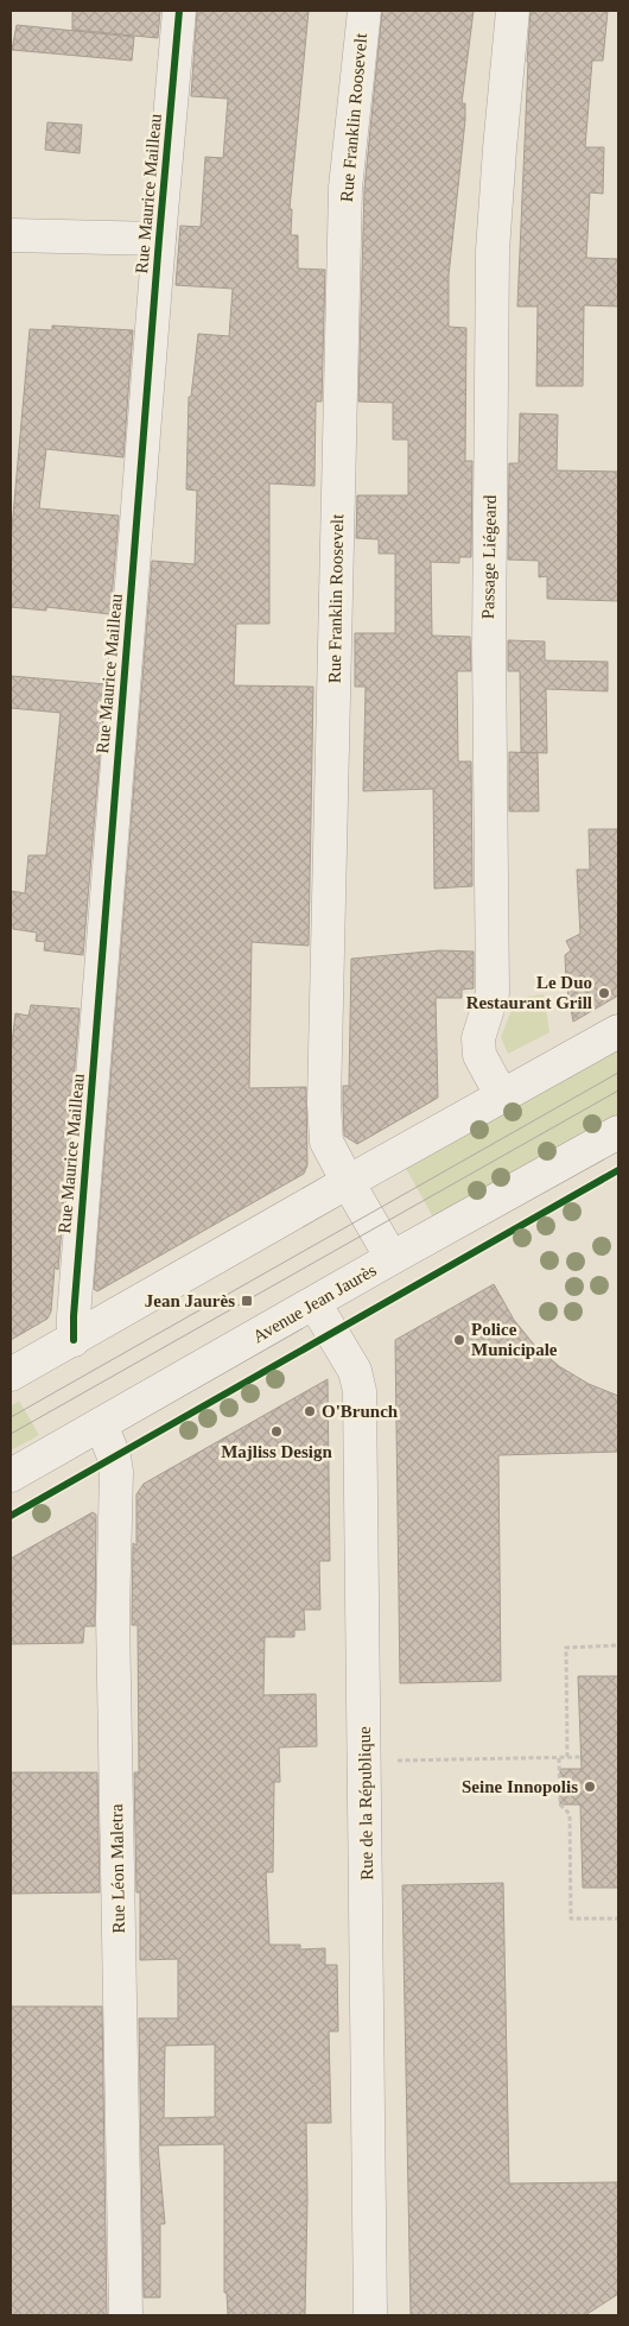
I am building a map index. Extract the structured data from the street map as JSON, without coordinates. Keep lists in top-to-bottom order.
{
  "streets": {
    "street": [
      "Rue Franklin Roosevelt",
      "Rue Maurice Mailleau",
      "Passage Liégeard",
      "Avenue Jean Jaurès",
      "Rue de la République",
      "Rue Léon Maletra"
    ]
  },
  "crossings": [
    ["Rue Franklin Roosevelt", "Avenue Jean Jaurès"],
    ["Avenue Jean Jaurès", "Rue de la République"],
    ["Avenue Jean Jaurès", "Rue Léon Maletra"]
  ],
  "places": {
    "other": [
      "Le Duo Restaurant Grill",
      "Police Municipale",
      "O'Brunch",
      "Majliss Design",
      "Seine Innopolis"
    ],
    "transit": ["Jean Jaurès"]
  }
}
